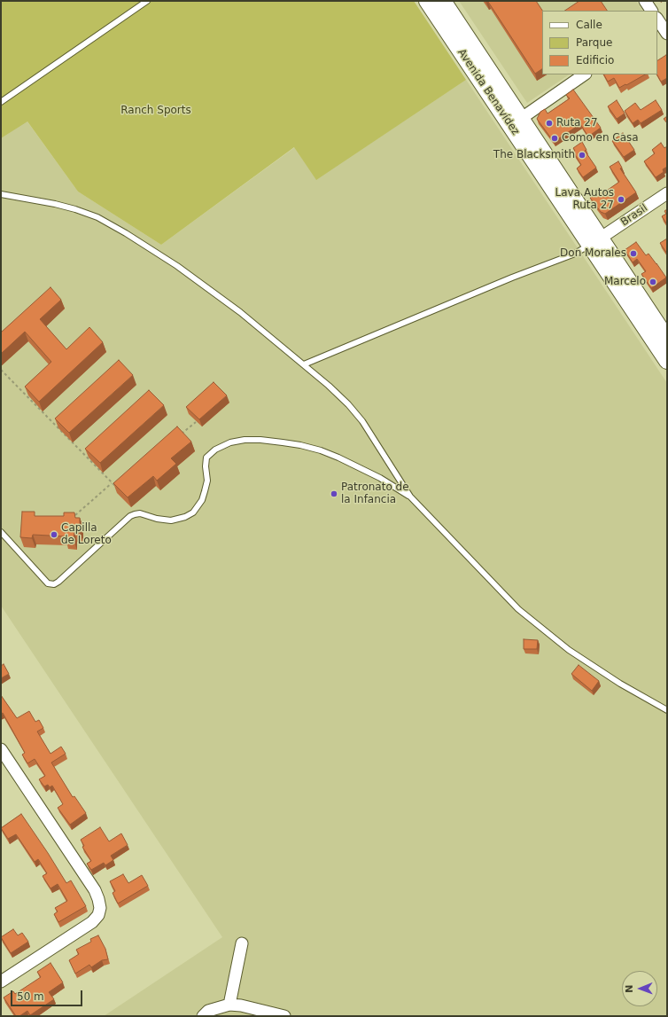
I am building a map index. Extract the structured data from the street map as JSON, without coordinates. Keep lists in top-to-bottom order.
{
  "streets": {
    "main road": ["Avenida Benavídez"],
    "street": ["Brasil"]
  },
  "crossings": [
    ["Avenida Benavídez", "Brasil"]
  ],
  "parks": ["Ranch Sports"],
  "places": [
    "Ruta 27",
    "Como en Casa",
    "The Blacksmith",
    "Lava Autos Ruta 27",
    "Don Morales",
    "Marcelo",
    "Patronato de la Infancia",
    "Capilla de Loreto"
  ],
  "legend": ["Calle", "Parque", "Edificio"],
  "scale_bar": "50 m",
  "north": "left"
}
